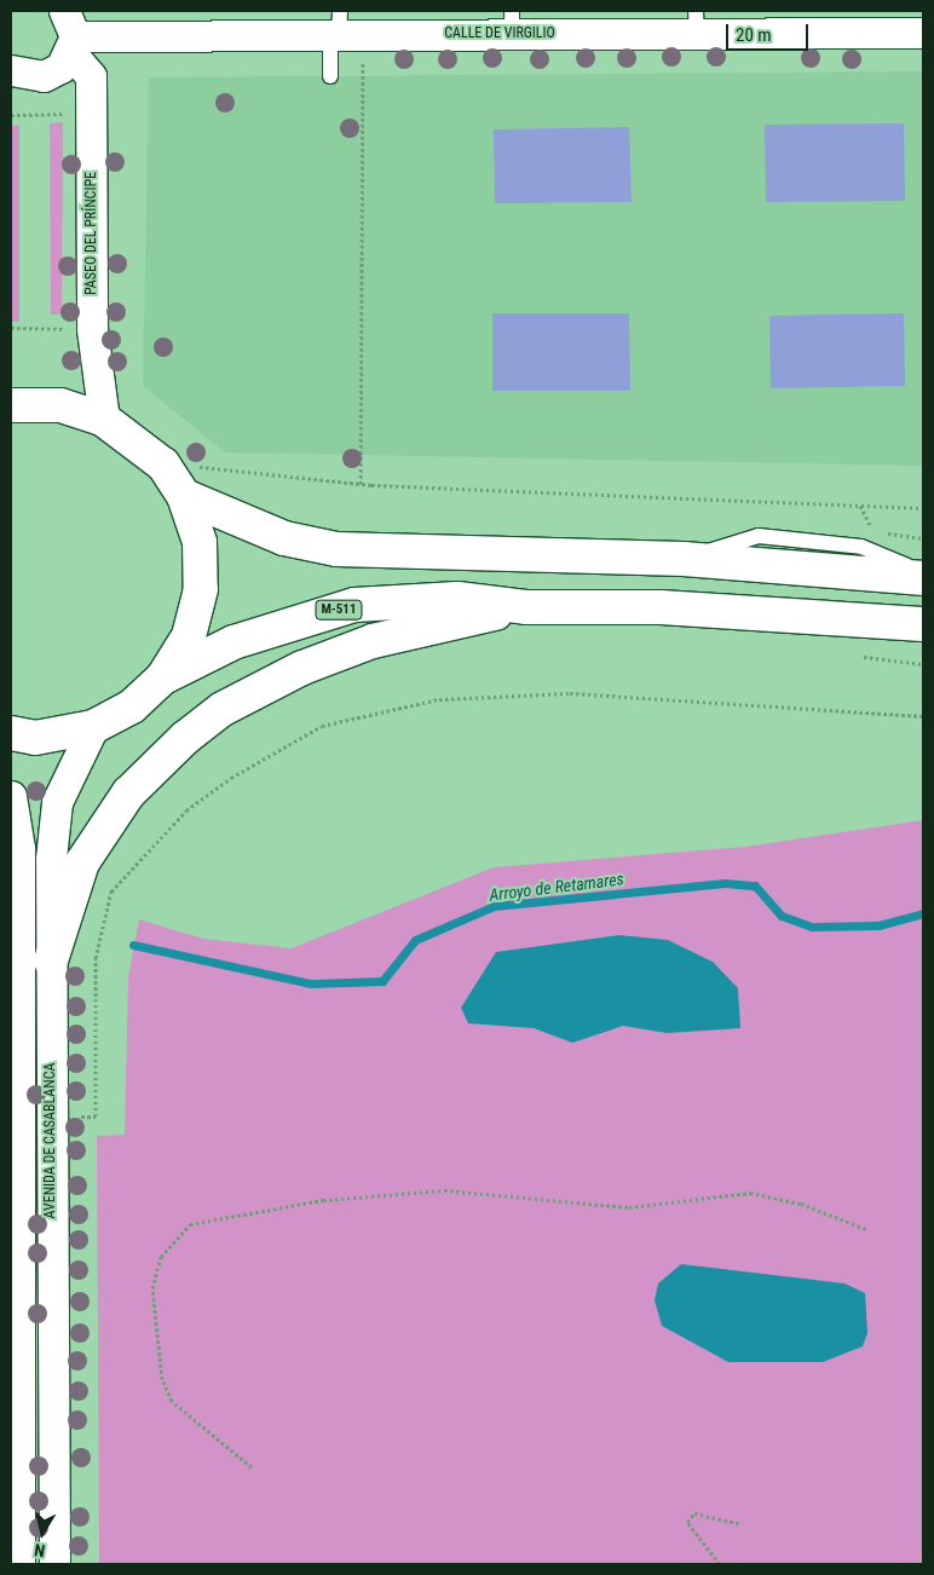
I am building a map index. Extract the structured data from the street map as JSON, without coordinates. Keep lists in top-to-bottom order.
{
  "streets": {
    "highway": ["M-511"],
    "street": ["CALLE DE VIRGILIO", "PASEO DEL PRÍNCIPE", "AVENIDA DE CASABLANCA"]
  },
  "crossings": [
    ["CALLE DE VIRGILIO", "PASEO DEL PRÍNCIPE"],
    ["PASEO DEL PRÍNCIPE", "M-511"],
    ["M-511", "AVENIDA DE CASABLANCA"]
  ],
  "water": ["Arroyo de Retamares"],
  "scale_bar": "20 m",
  "north": "bottom"
}
